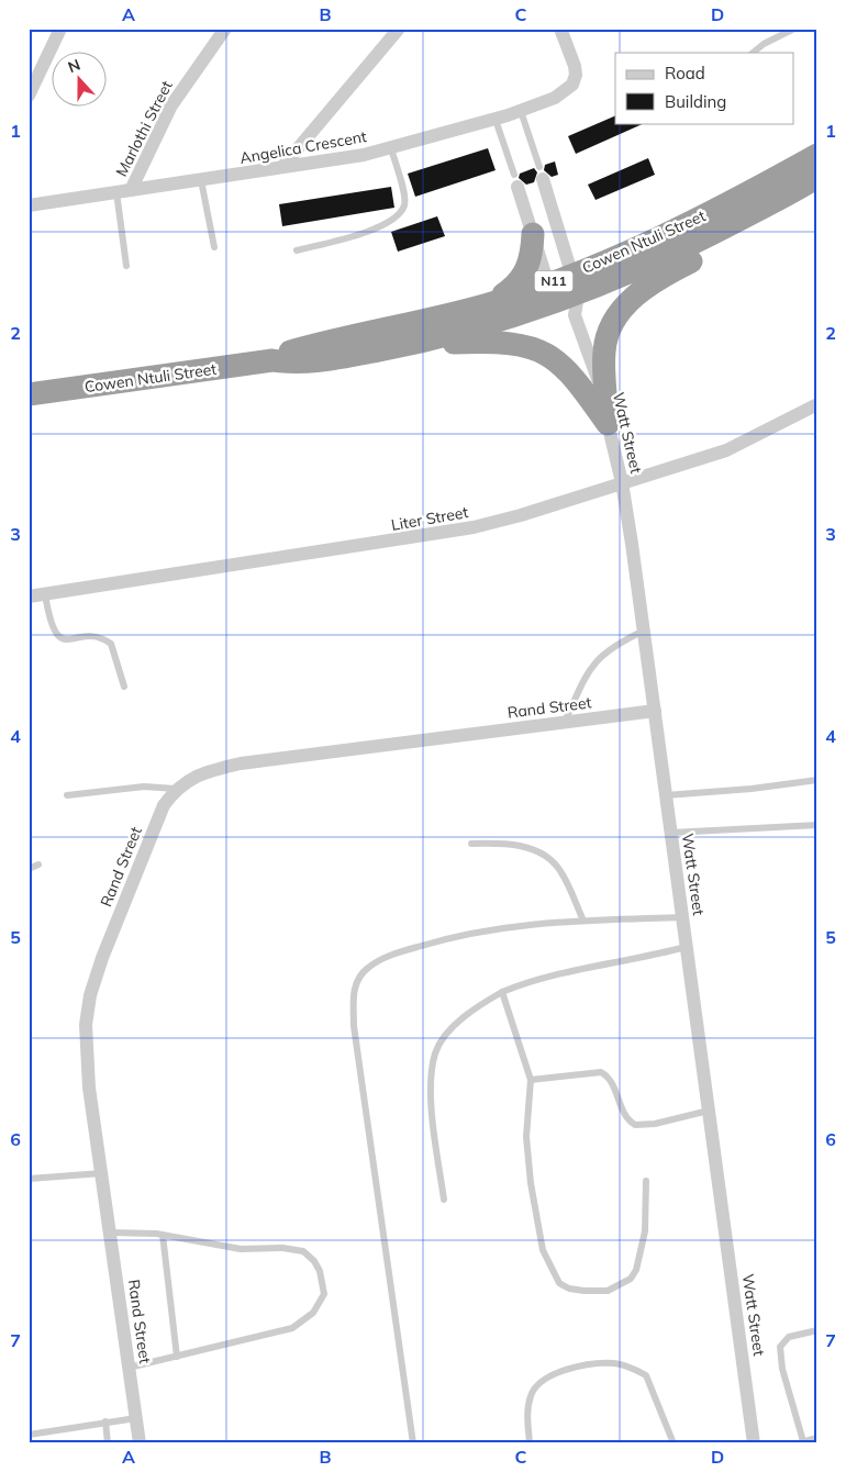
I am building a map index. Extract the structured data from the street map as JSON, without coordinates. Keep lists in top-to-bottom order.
{
  "streets": {
    "highway": ["Cowen Ntuli Street", "N11"],
    "street": [
      "Marlothi Street",
      "Angelica Crescent",
      "Watt Street",
      "Liter Street",
      "Rand Street"
    ]
  },
  "crossings": [
    ["Marlothi Street", "Angelica Crescent"],
    ["Angelica Crescent", "Watt Street"],
    ["Cowen Ntuli Street", "Watt Street"],
    ["Watt Street", "Liter Street"],
    ["Watt Street", "Rand Street"]
  ],
  "legend": ["Road", "Building"],
  "north": "top",
  "grid": {
    "columns": [
      "A",
      "B",
      "C",
      "D"
    ],
    "rows": [
      "1",
      "2",
      "3",
      "4",
      "5",
      "6",
      "7"
    ]
  }
}
